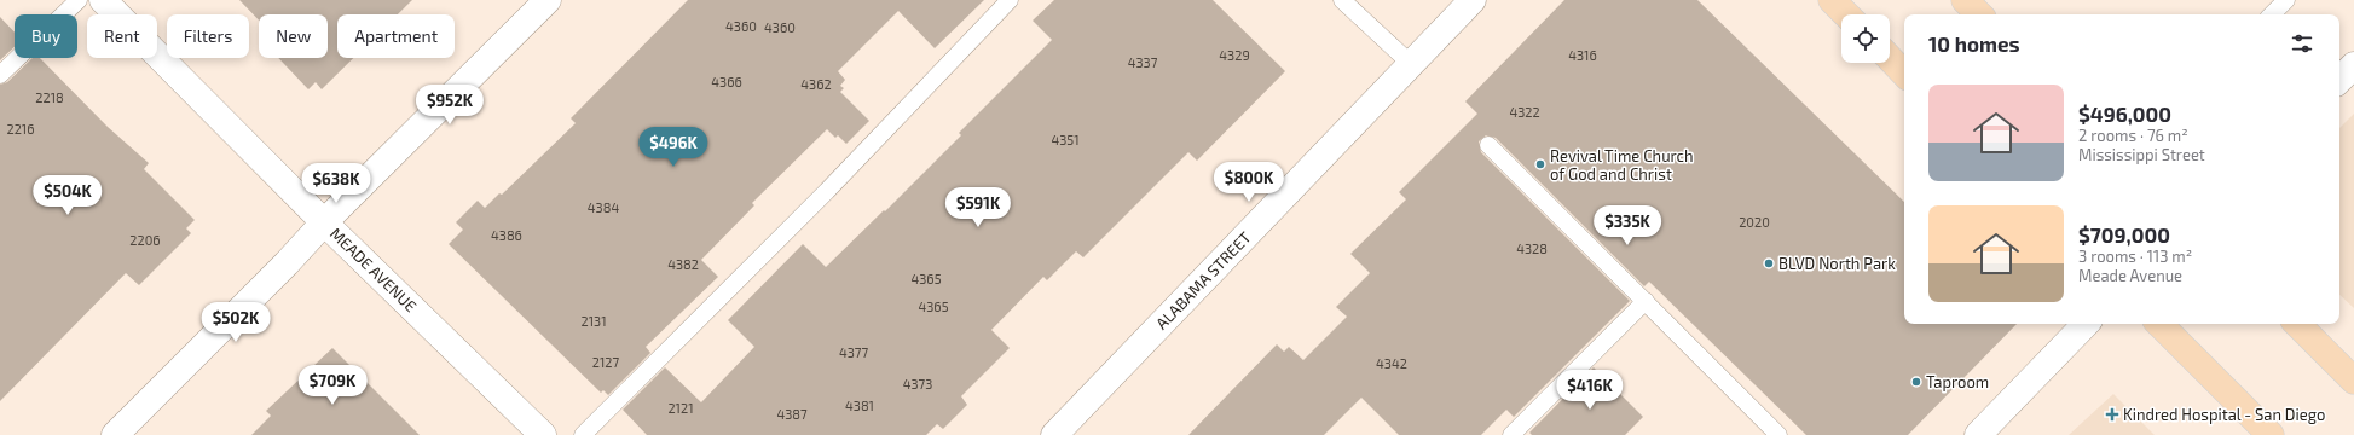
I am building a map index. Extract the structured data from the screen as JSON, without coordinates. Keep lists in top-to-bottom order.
{
  "streets": {
    "street": ["MEADE AVENUE", "ALABAMA STREET"]
  },
  "places": {
    "other": ["Revival Time Church of God and Christ", "BLVD North Park", "Taproom"],
    "health": ["Kindred Hospital - San Diego"]
  },
  "house_numbers": [
    "4360",
    "4360",
    "4329",
    "4316",
    "4337",
    "4366",
    "4362",
    "2218",
    "4322",
    "2216",
    "4351",
    "4384",
    "2020",
    "4386",
    "2206",
    "4328",
    "4382",
    "4365",
    "4365",
    "2131",
    "4377",
    "2127",
    "4342",
    "4373",
    "4381",
    "2121",
    "4387"
  ],
  "page": {
    "chip": [
      "Buy",
      "Rent",
      "Filters",
      "New",
      "Apartment"
    ],
    "heading": "10 homes",
    "list": [
      {
        "name": "$496,000",
        "note": "2 rooms · 76 m² · Mississippi Street"
      },
      {
        "name": "$709,000",
        "note": "3 rooms · 113 m² · Meade Avenue"
      }
    ],
    "price": [
      "$952K",
      "$496K",
      "$800K",
      "$638K",
      "$504K",
      "$591K",
      "$335K",
      "$502K",
      "$709K",
      "$416K"
    ]
  }
}
